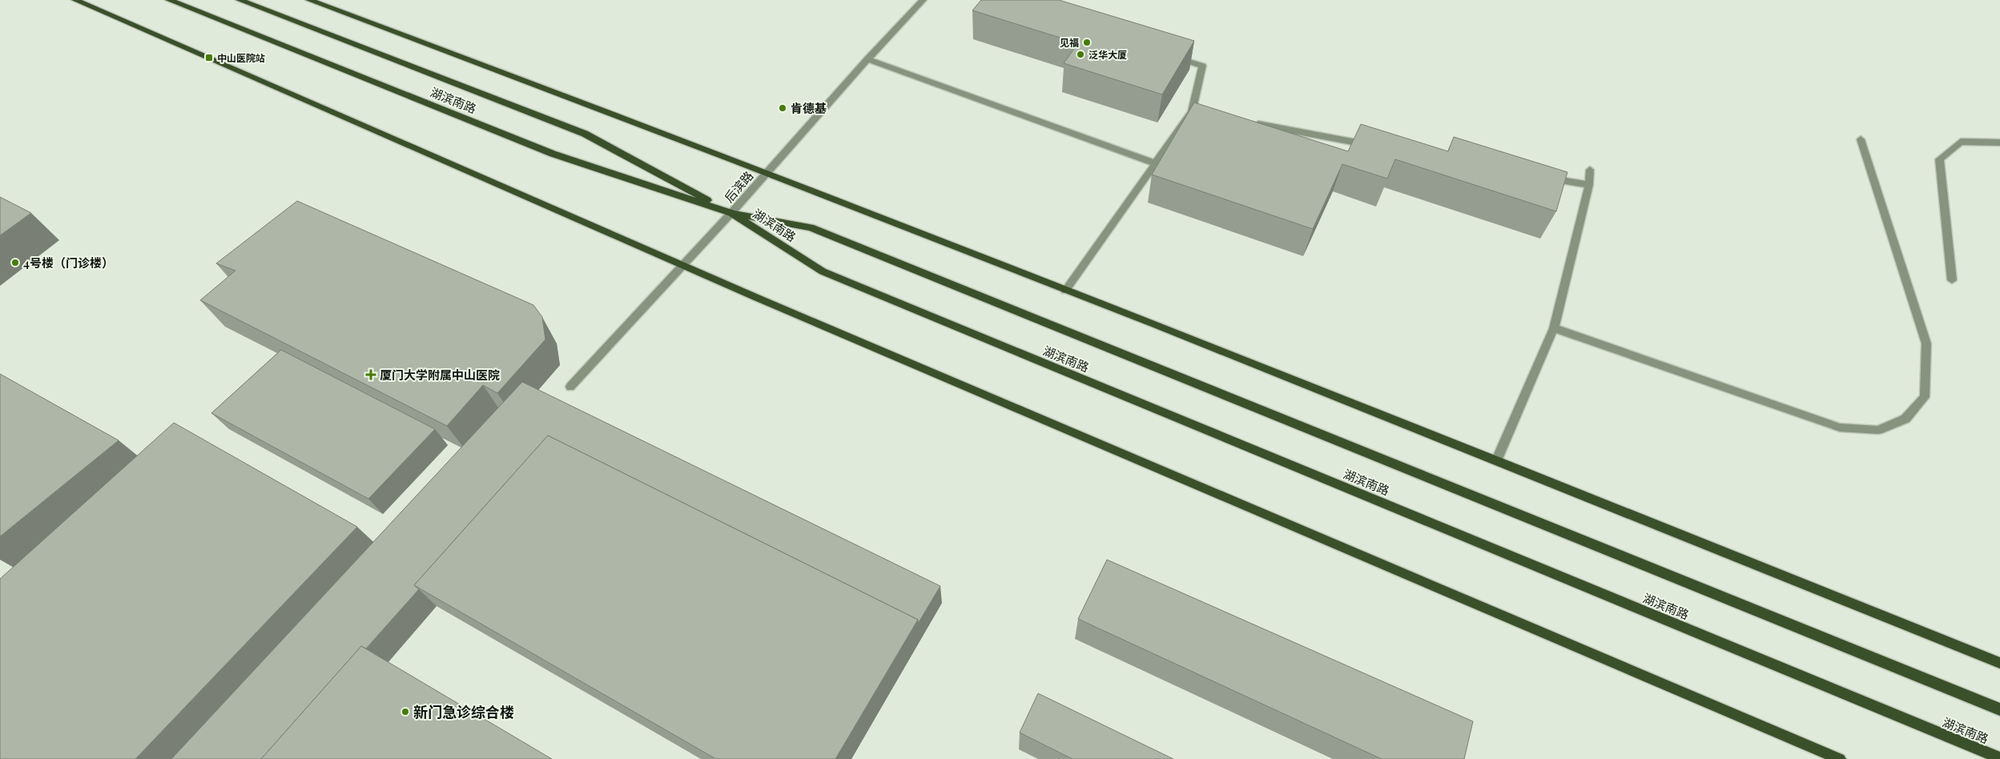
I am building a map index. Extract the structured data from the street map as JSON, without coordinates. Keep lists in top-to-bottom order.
{
  "streets": {
    "main road": ["湖滨南路"],
    "street": ["后滨路"]
  },
  "crossings": [
    ["湖滨南路", "后滨路"]
  ],
  "places": {
    "other": [
      "见福",
      "泛华大厦",
      "肯德基",
      "4号楼（门诊楼）",
      "新门急诊综合楼"
    ],
    "transit": ["中山医院站"],
    "health": ["厦门大学附属中山医院"]
  }
}
